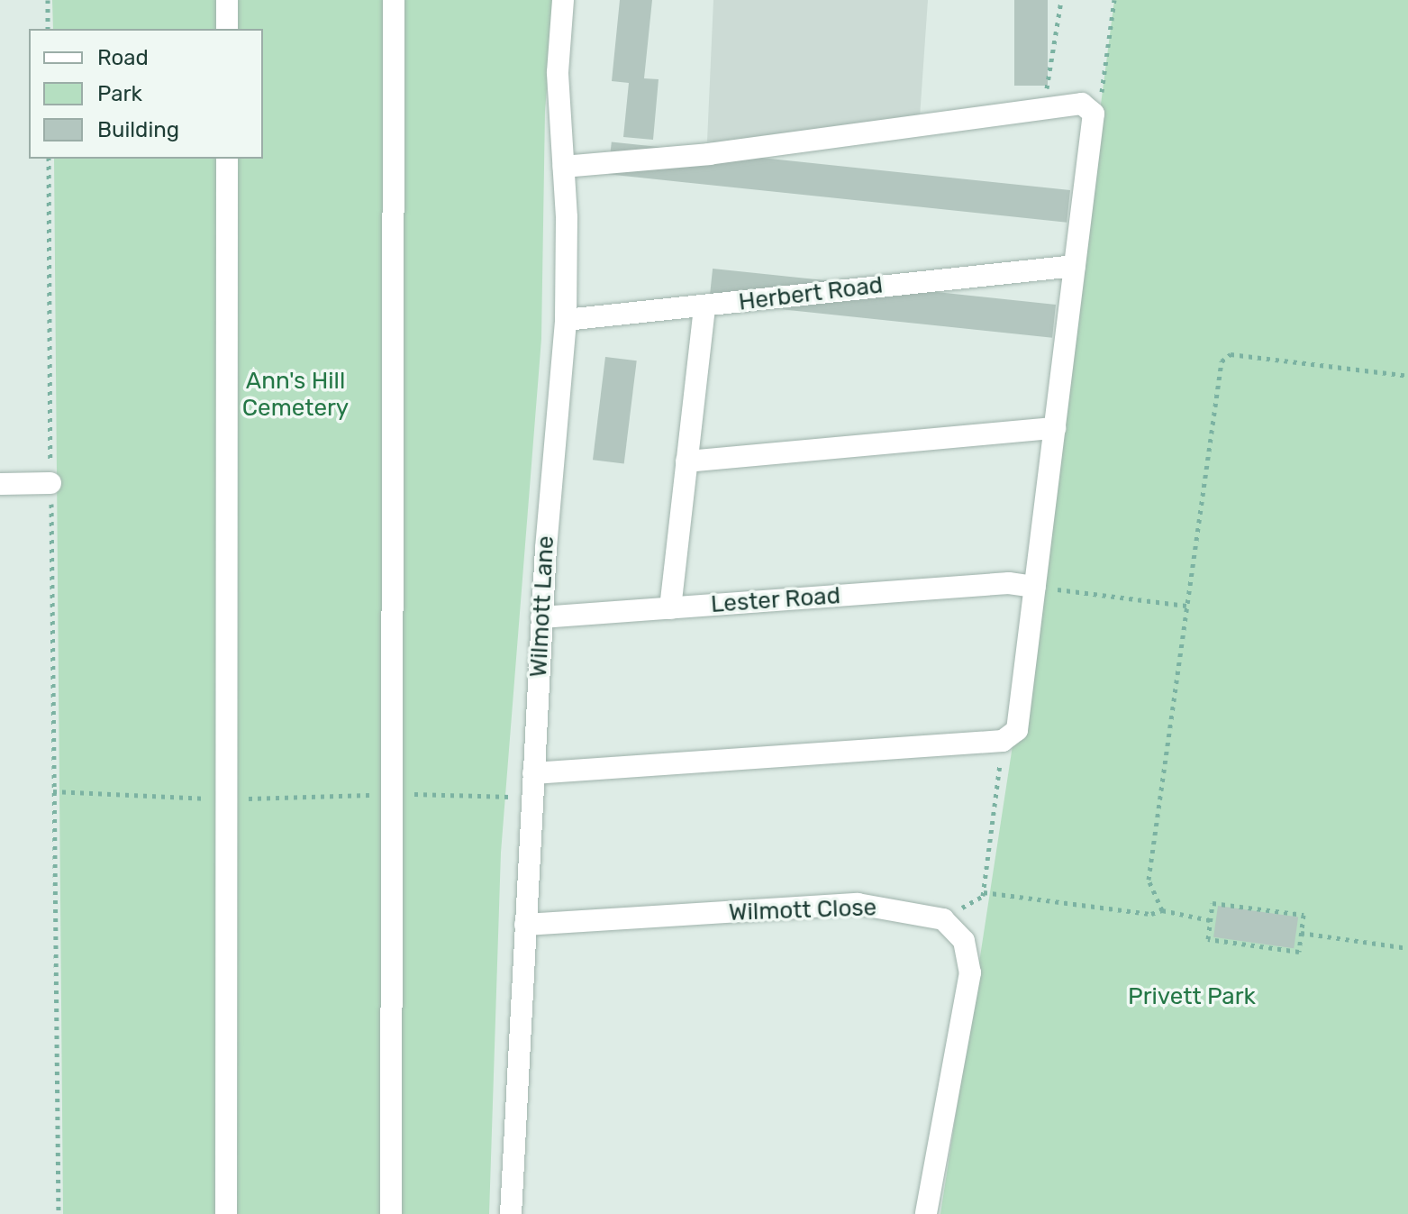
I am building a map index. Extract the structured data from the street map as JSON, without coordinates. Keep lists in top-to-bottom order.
{
  "streets": {
    "street": [
      "Herbert Road",
      "Lester Road",
      "Wilmott Lane",
      "Wilmott Close"
    ]
  },
  "crossings": [
    ["Herbert Road", "Wilmott Lane"],
    ["Lester Road", "Wilmott Lane"],
    ["Wilmott Lane", "Wilmott Close"]
  ],
  "parks": ["Ann's Hill Cemetery", "Privett Park"],
  "legend": ["Road", "Park", "Building"]
}
